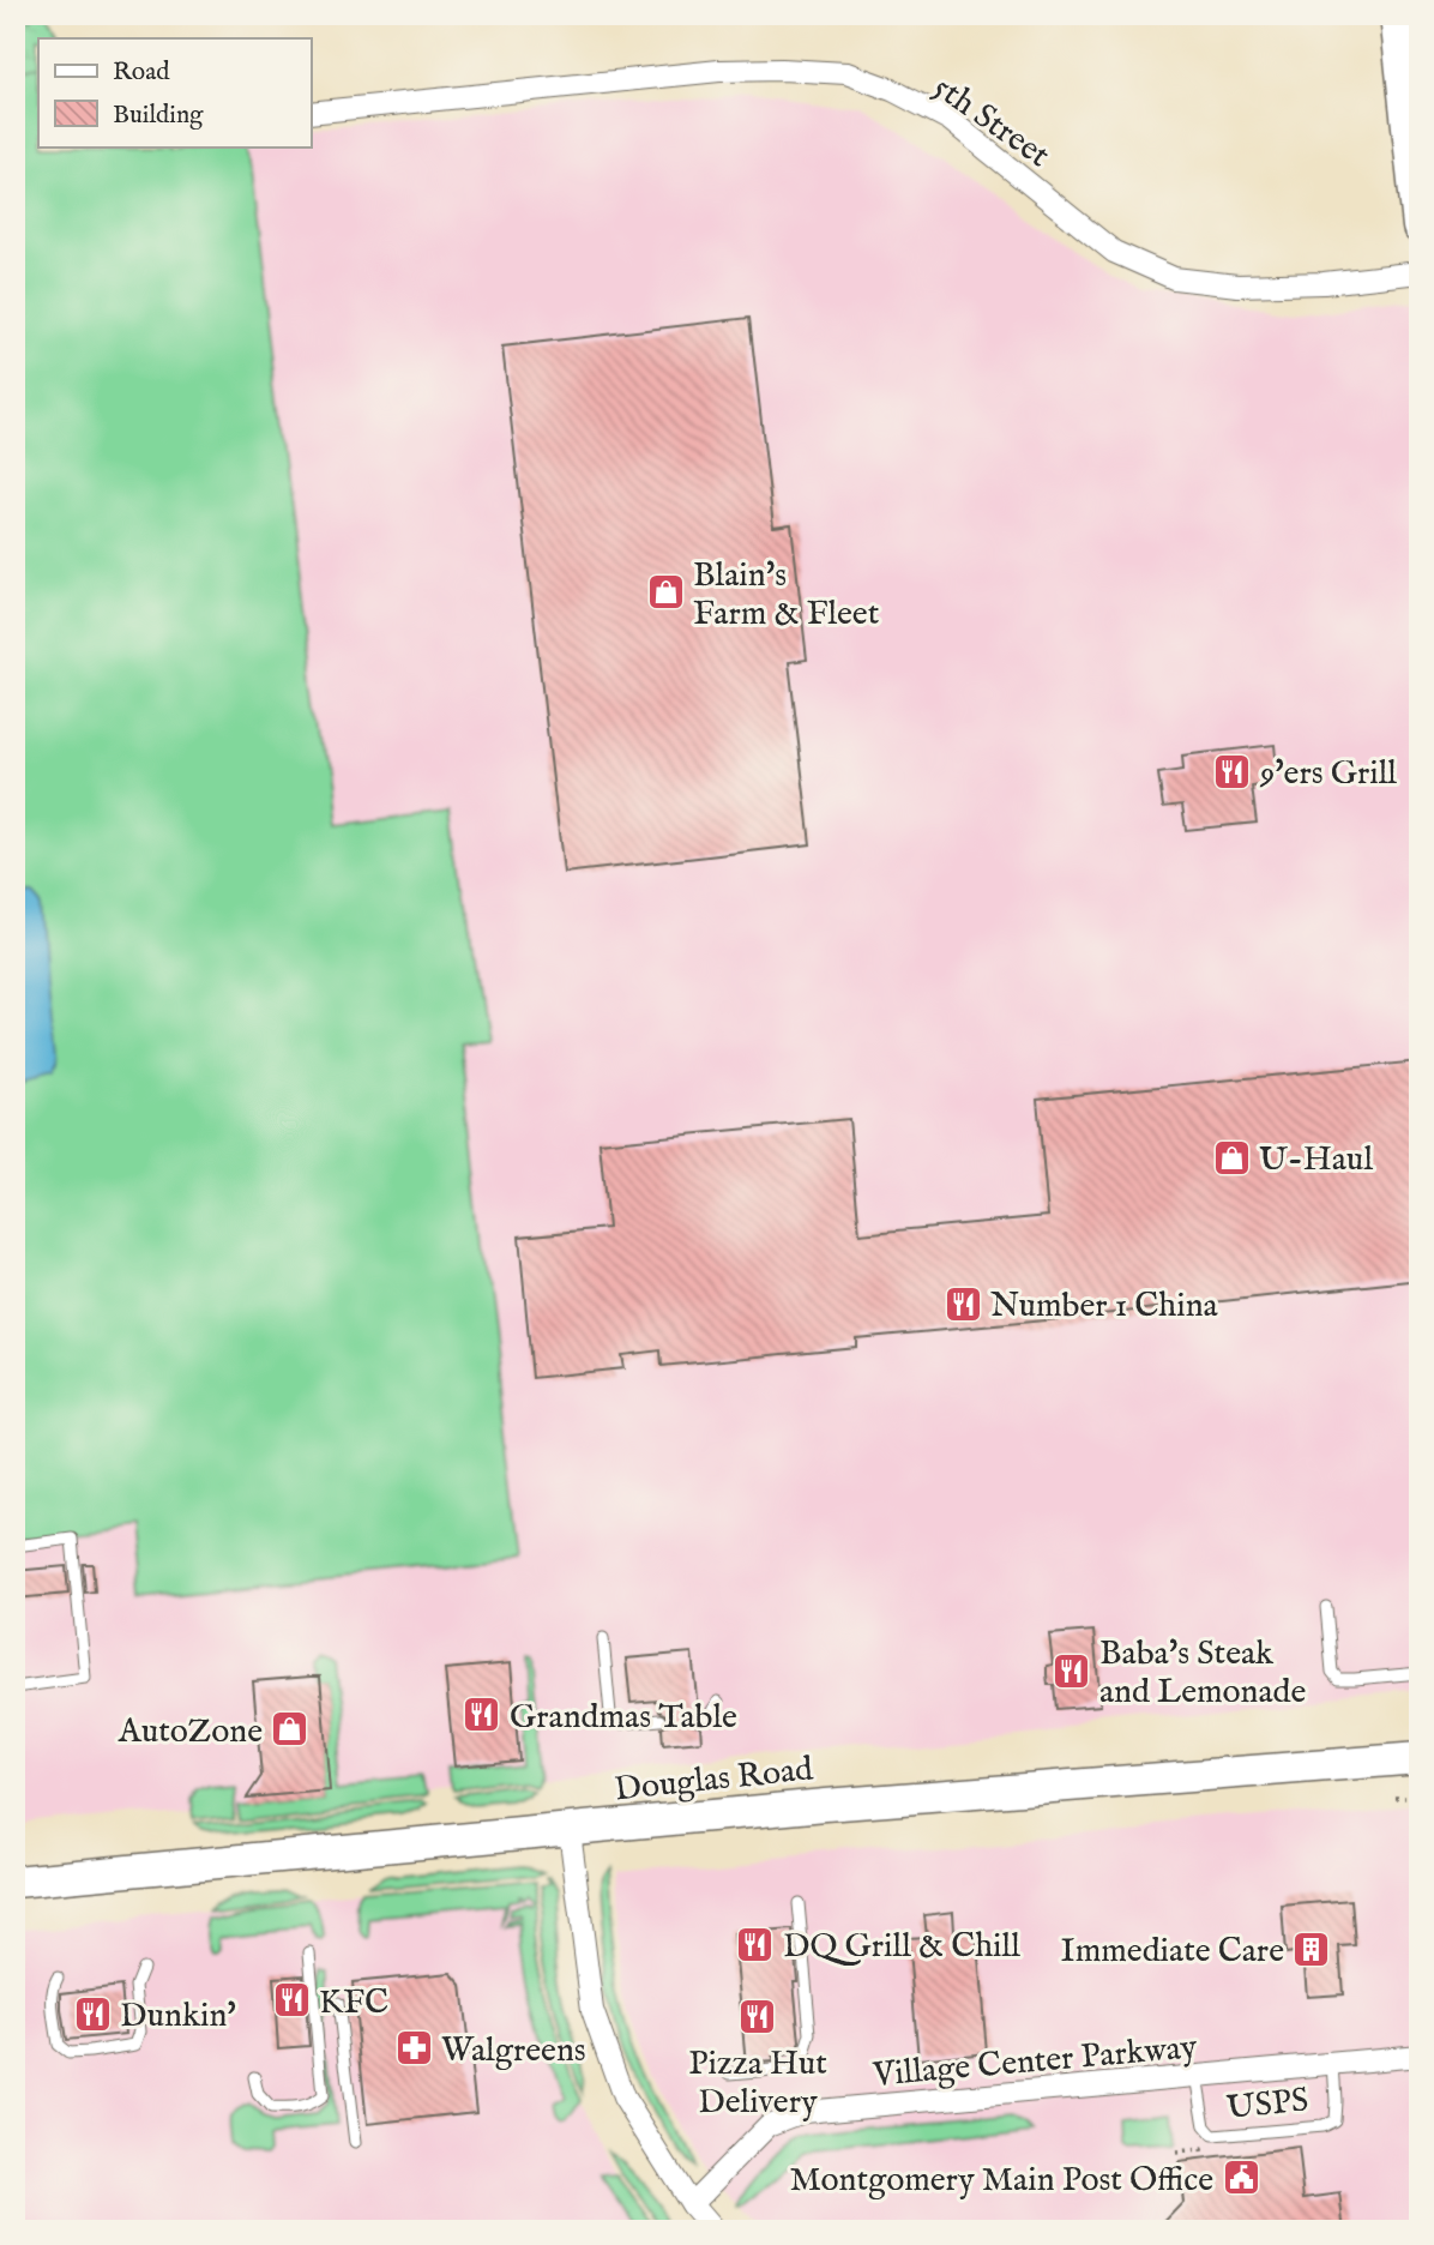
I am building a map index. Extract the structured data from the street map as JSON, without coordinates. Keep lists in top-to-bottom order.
{
  "streets": {
    "street": ["5th Street", "Douglas Road", "Village Center Parkway"],
    "lane": ["USPS"]
  },
  "crossings": [
    ["Village Center Parkway", "USPS"]
  ],
  "places": {
    "shop": ["Blain's Farm & Fleet", "U-Haul", "AutoZone"],
    "restaurant": [
      "9'ers Grill",
      "Number 1 China",
      "Baba's Steak and Lemonade",
      "Grandmas Table",
      "DQ Grill & Chill",
      "KFC",
      "Dunkin'",
      "Pizza Hut Delivery"
    ],
    "building": ["Immediate Care"],
    "pharmacy": ["Walgreens"],
    "public building": ["Montgomery Main Post Office"]
  },
  "legend": ["Road", "Building"]
}
